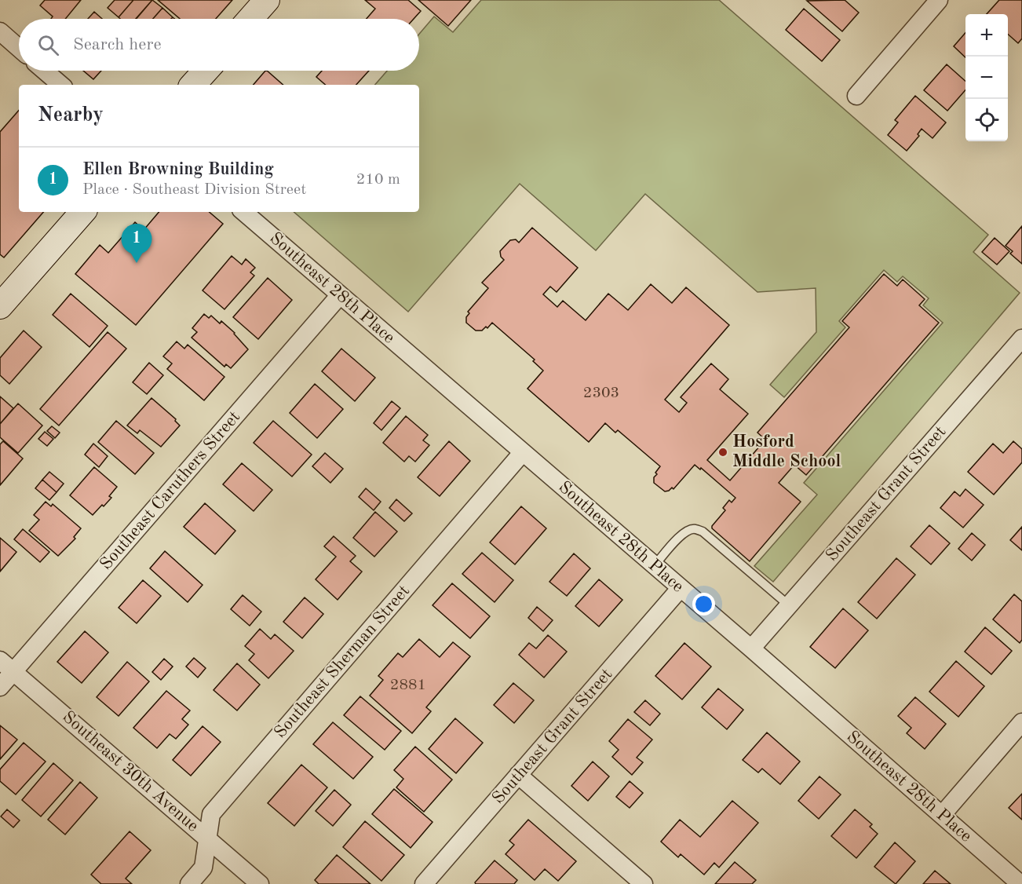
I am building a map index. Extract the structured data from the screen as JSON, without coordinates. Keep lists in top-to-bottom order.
{
  "streets": {
    "street": [
      "Southeast 28th Place",
      "Southeast Caruthers Street",
      "Southeast Grant Street",
      "Southeast Sherman Street",
      "Southeast 30th Avenue"
    ]
  },
  "crossings": [
    ["Southeast 28th Place", "Southeast Caruthers Street"],
    ["Southeast 28th Place", "Southeast Grant Street"],
    ["Southeast 28th Place", "Southeast Sherman Street"],
    ["Southeast Caruthers Street", "Southeast 30th Avenue"],
    ["Southeast Sherman Street", "Southeast 30th Avenue"]
  ],
  "places": ["Hosford Middle School"],
  "house_numbers": ["2303", "2881"],
  "page": {
    "map_buttons": ["+", "−"],
    "search": "Search here",
    "heading": "Nearby",
    "list": [
      {
        "mark": "1",
        "name": "Ellen Browning Building",
        "note": "Place · Southeast Division Street",
        "value": "210 m"
      }
    ],
    "pins": "1"
  }
}
